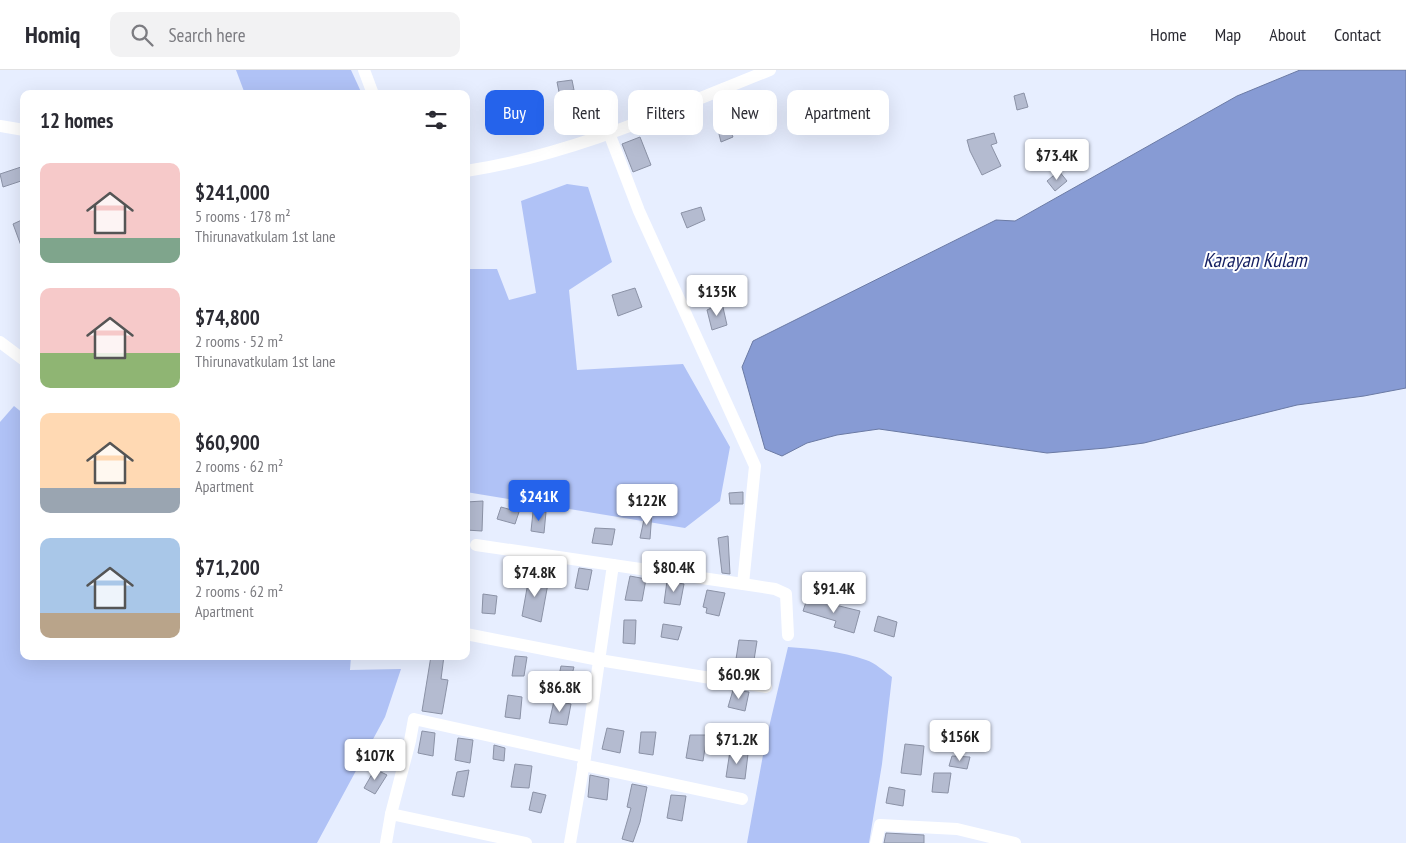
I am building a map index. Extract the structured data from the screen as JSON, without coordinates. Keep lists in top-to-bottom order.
{
  "water": ["Karayan Kulam"],
  "page": {
    "header": "Homiq",
    "search": "Search here",
    "nav": [
      "Home",
      "Map",
      "About",
      "Contact"
    ],
    "chip": [
      "Buy",
      "Rent",
      "Filters",
      "New",
      "Apartment"
    ],
    "heading": "12 homes",
    "price": [
      "$73.4K",
      "$135K",
      "$241K",
      "$122K",
      "$80.4K",
      "$74.8K",
      "$91.4K",
      "$60.9K",
      "$86.8K",
      "$156K",
      "$71.2K",
      "$107K"
    ],
    "list": [
      {
        "name": "$241,000",
        "note": "5 rooms · 178 m² · Thirunavatkulam 1st lane"
      },
      {
        "name": "$74,800",
        "note": "2 rooms · 52 m² · Thirunavatkulam 1st lane"
      },
      {
        "name": "$60,900",
        "note": "2 rooms · 62 m² · Apartment"
      },
      {
        "name": "$71,200",
        "note": "2 rooms · 62 m² · Apartment"
      }
    ]
  }
}
